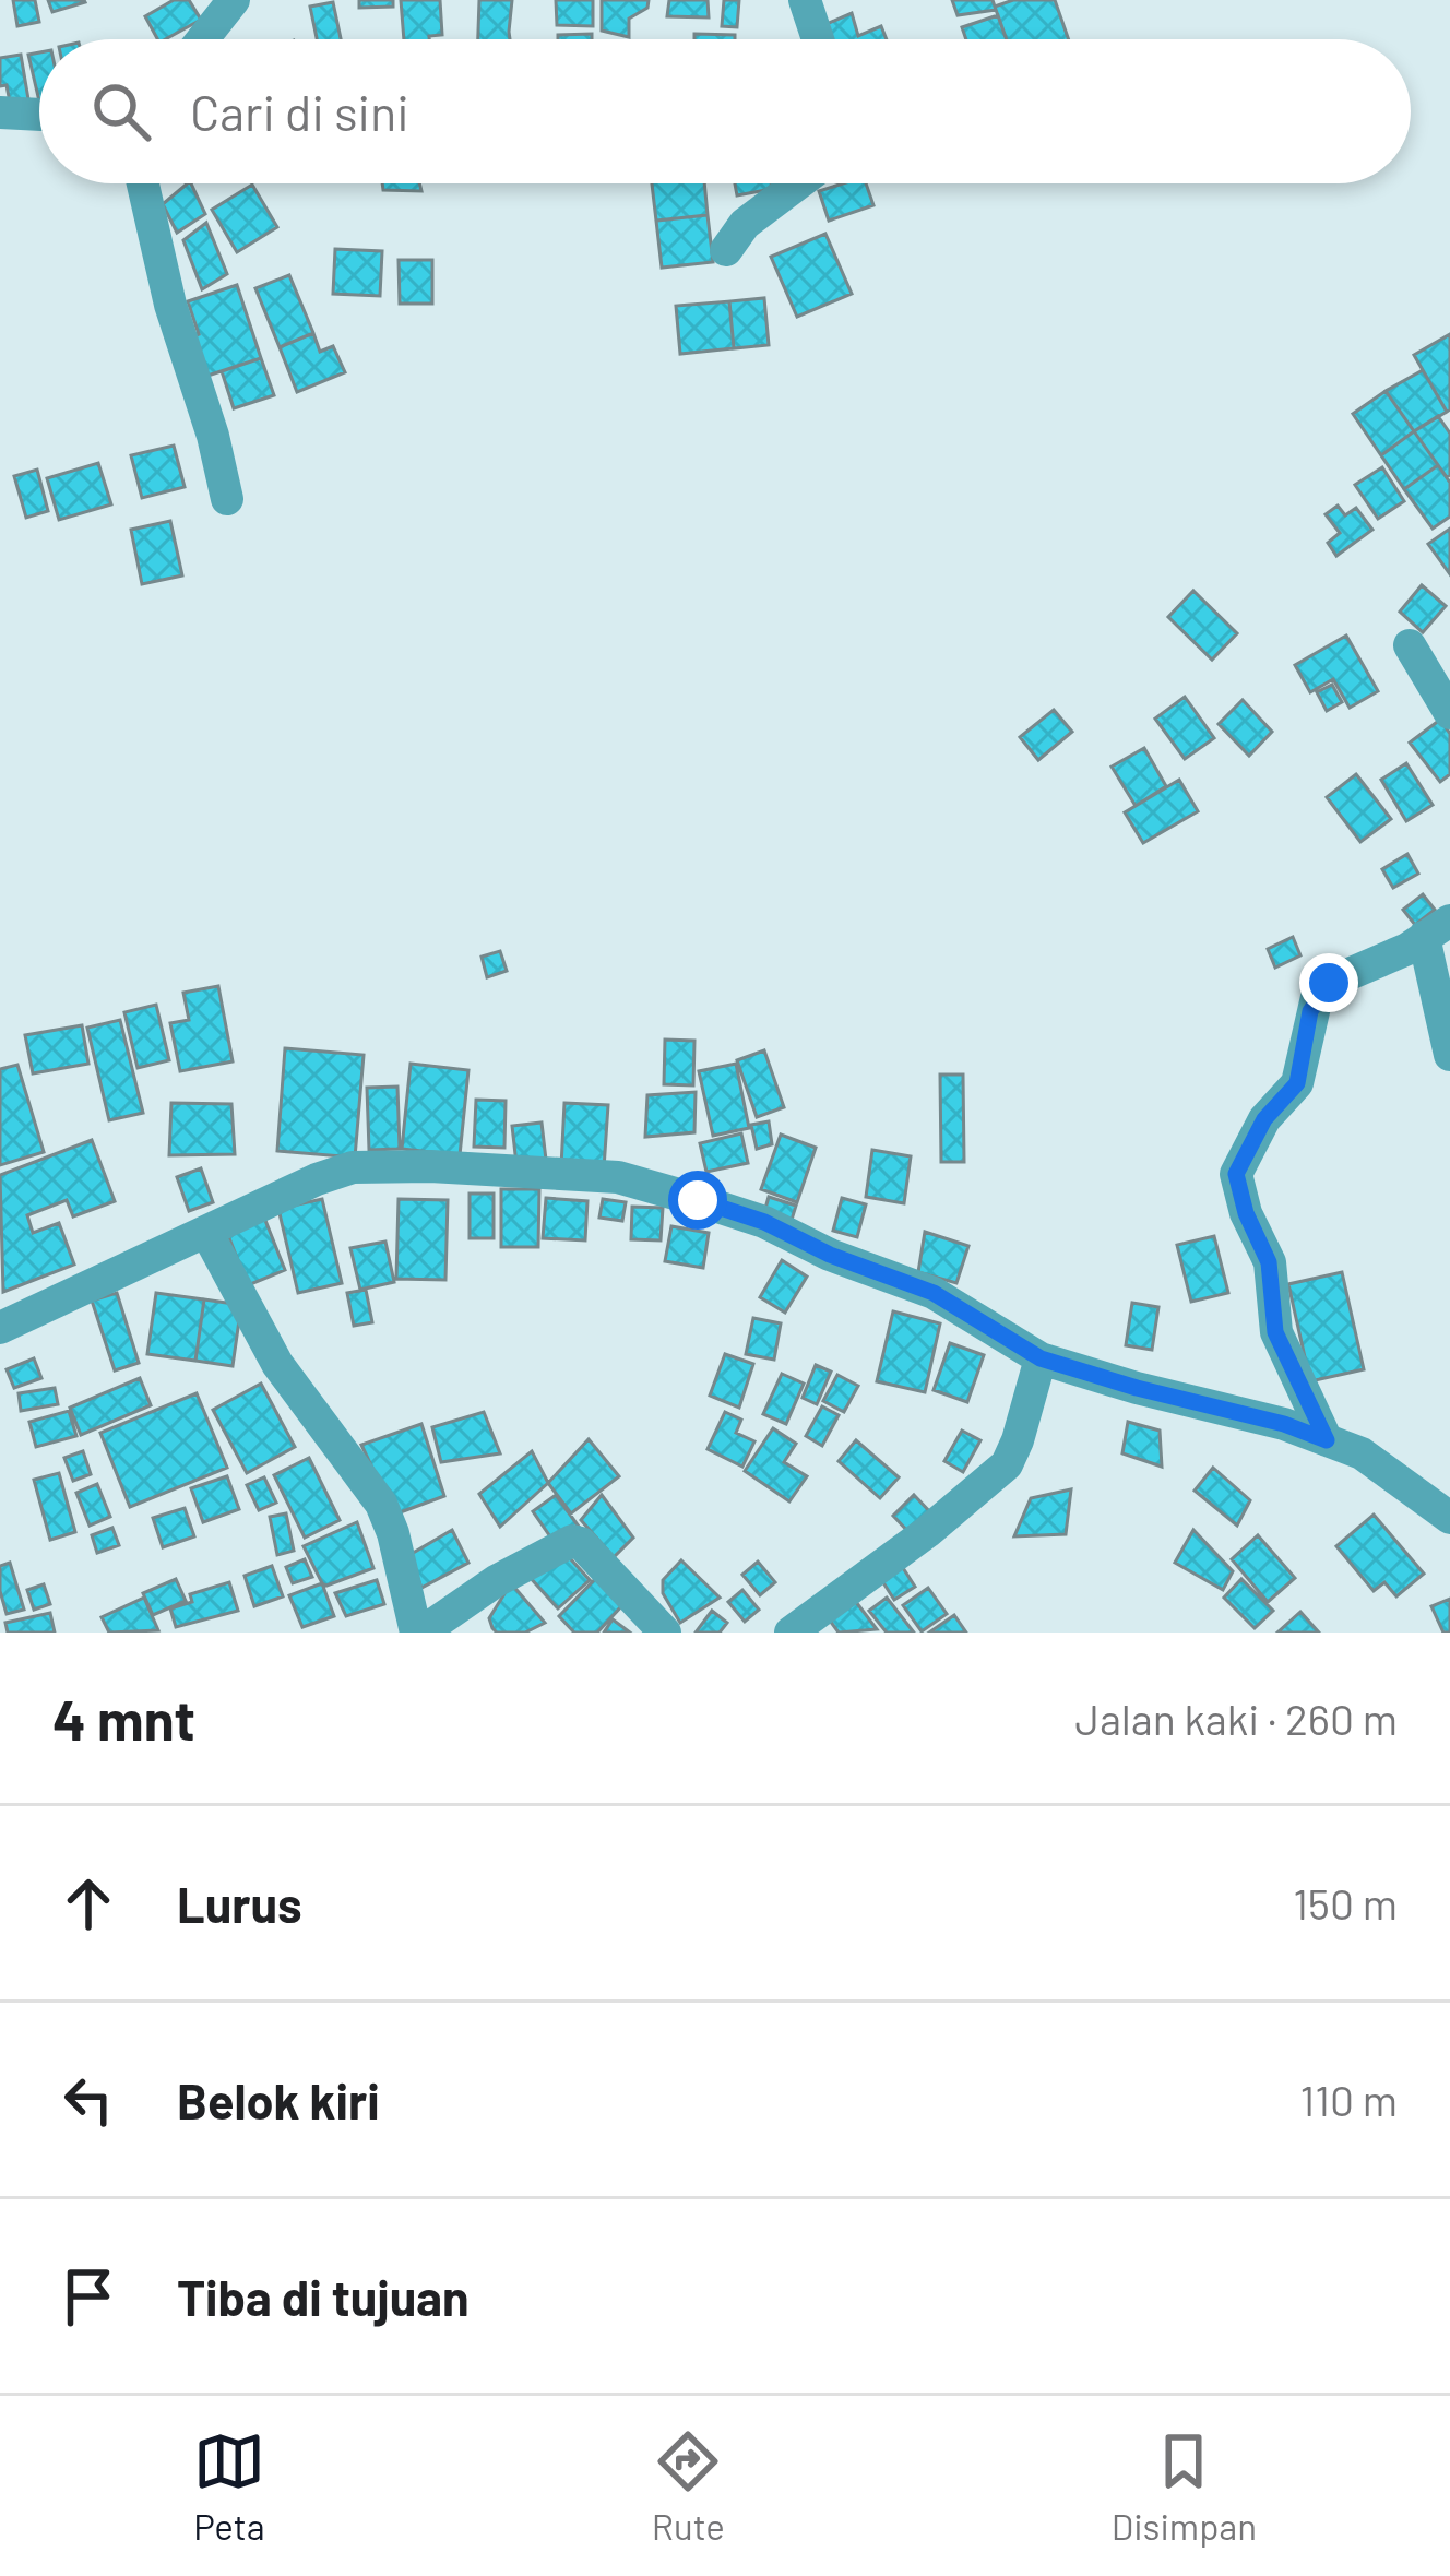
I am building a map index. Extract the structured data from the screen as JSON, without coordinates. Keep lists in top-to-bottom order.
{
  "page": {
    "search": "Cari di sini",
    "heading": ["4 mnt", "Jalan kaki · 260 m"],
    "list": [
      ["Lurus", "150 m"],
      ["Belok kiri", "110 m"],
      "Tiba di tujuan"
    ],
    "nav": ["Peta", "Rute", "Disimpan"]
  }
}
